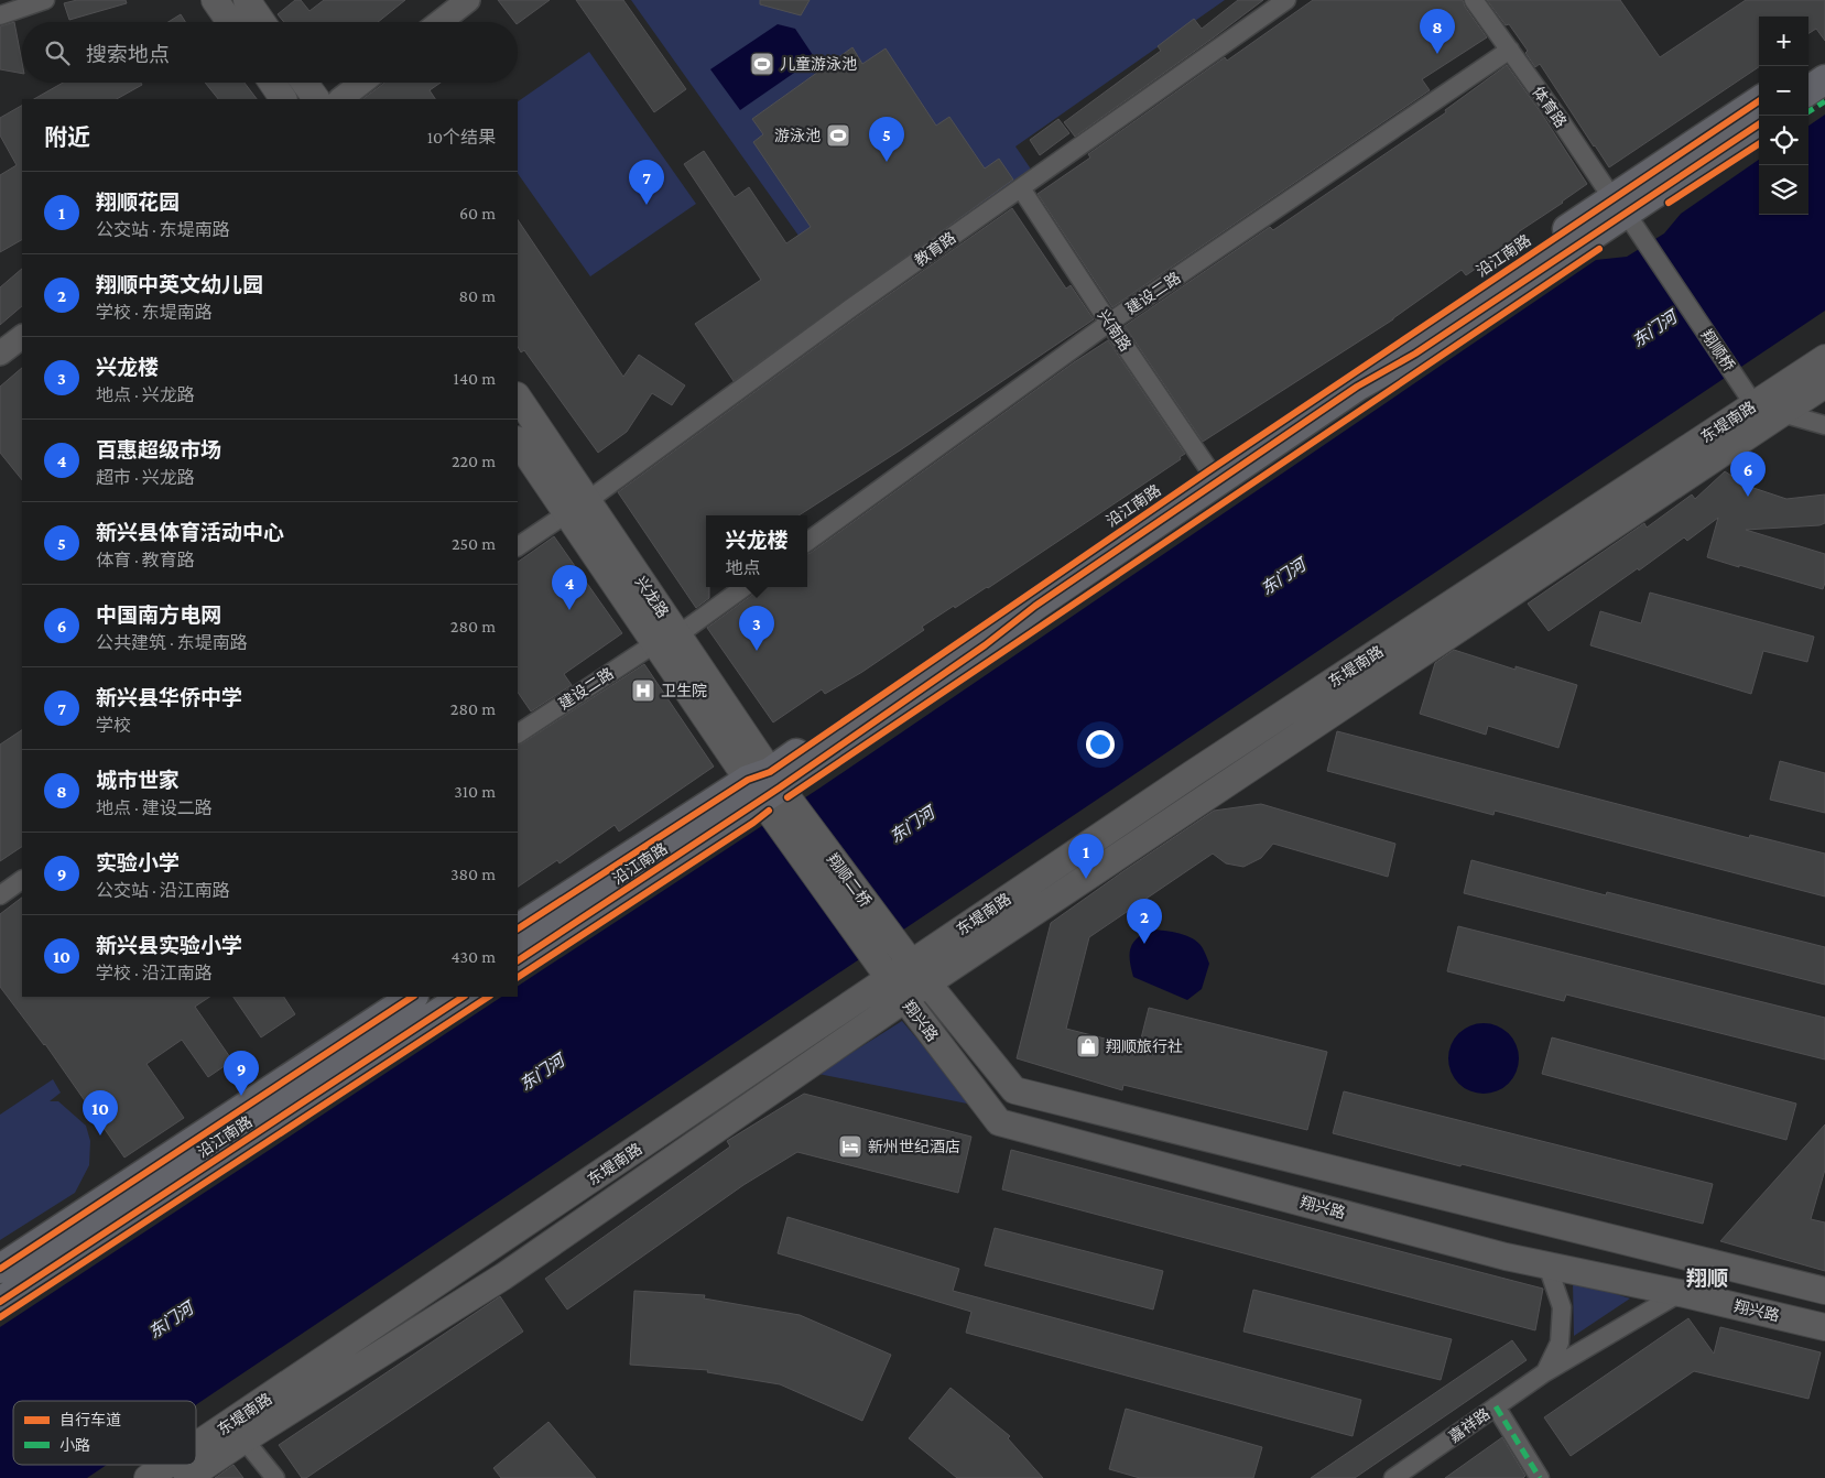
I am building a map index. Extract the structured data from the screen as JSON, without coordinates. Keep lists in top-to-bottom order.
{
  "streets": {
    "main road": [
      "沿江南路",
      "东堤南路",
      "兴龙路",
      "翔顺二桥",
      "翔兴路"
    ],
    "street": [
      "体育路",
      "教育路",
      "建设二路",
      "兴南路",
      "翔顺桥",
      "嘉祥路"
    ]
  },
  "crossings": [
    ["体育路", "沿江南路"],
    ["体育路", "建设二路"],
    ["体育路", "翔顺桥"],
    ["教育路", "兴南路"],
    ["教育路", "兴龙路"],
    ["沿江南路", "兴南路"],
    ["沿江南路", "翔顺桥"],
    ["沿江南路", "兴龙路"],
    ["沿江南路", "翔顺二桥"],
    ["建设二路", "兴南路"],
    ["建设二路", "兴龙路"],
    ["翔顺桥", "东堤南路"],
    ["东堤南路", "翔顺二桥"],
    ["东堤南路", "翔兴路"],
    ["兴龙路", "翔顺二桥"],
    ["翔顺二桥", "翔兴路"],
    ["翔兴路", "嘉祥路"]
  ],
  "districts": ["翔顺"],
  "water": ["东门河"],
  "places": {
    "sports": ["儿童游泳池", "游泳池"],
    "hospital": ["卫生院"],
    "shop": ["翔顺旅行社"],
    "hotel": ["新州世纪酒店"]
  },
  "legend": ["自行车道", "小路"],
  "page": {
    "pins": [
      "8",
      "5",
      "7",
      "6",
      "4",
      "3",
      "1",
      "2",
      "9",
      "10"
    ],
    "map_buttons": ["+", "−"],
    "search": "搜索地点",
    "heading": ["附近", "10个结果"],
    "list": [
      {
        "mark": "1",
        "name": "翔顺花园",
        "note": "公交站 · 东堤南路",
        "value": "60 m"
      },
      {
        "mark": "2",
        "name": "翔顺中英文幼儿园",
        "note": "学校 · 东堤南路",
        "value": "80 m"
      },
      {
        "mark": "3",
        "name": "兴龙楼",
        "note": "地点 · 兴龙路",
        "value": "140 m"
      },
      {
        "mark": "4",
        "name": "百惠超级市场",
        "note": "超市 · 兴龙路",
        "value": "220 m"
      },
      {
        "mark": "5",
        "name": "新兴县体育活动中心",
        "note": "体育 · 教育路",
        "value": "250 m"
      },
      {
        "mark": "6",
        "name": "中国南方电网",
        "note": "公共建筑 · 东堤南路",
        "value": "280 m"
      },
      {
        "mark": "7",
        "name": "新兴县华侨中学",
        "note": "学校",
        "value": "280 m"
      },
      {
        "mark": "8",
        "name": "城市世家",
        "note": "地点 · 建设二路",
        "value": "310 m"
      },
      {
        "mark": "9",
        "name": "实验小学",
        "note": "公交站 · 沿江南路",
        "value": "380 m"
      },
      {
        "mark": "10",
        "name": "新兴县实验小学",
        "note": "学校 · 沿江南路",
        "value": "430 m"
      }
    ],
    "popup": ["兴龙楼", "地点"]
  }
}
